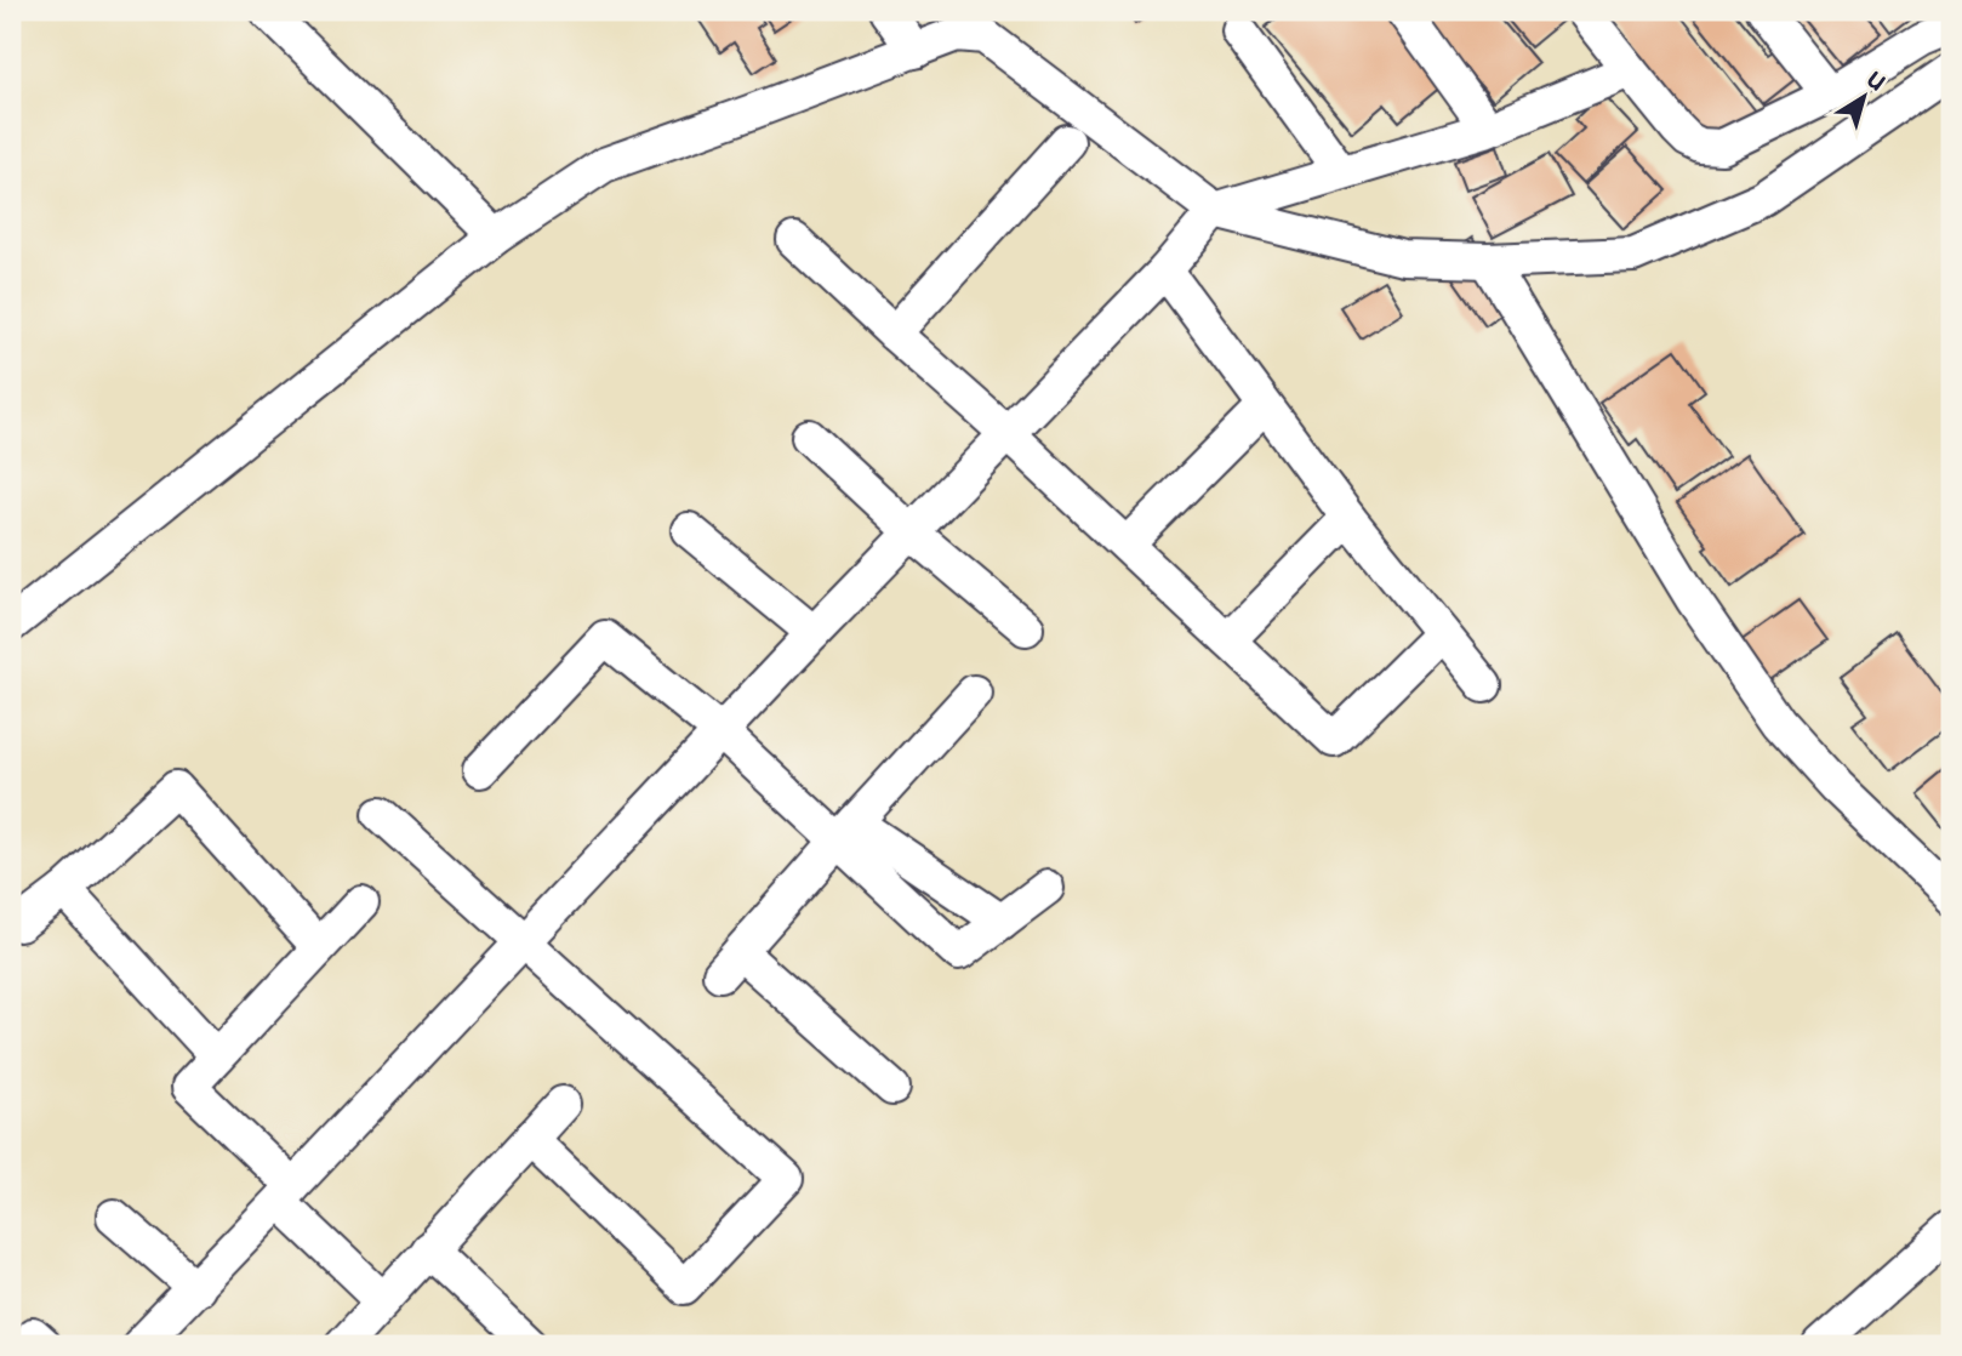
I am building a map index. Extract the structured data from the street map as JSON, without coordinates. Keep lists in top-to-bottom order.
{
  "north": "top right"
}
